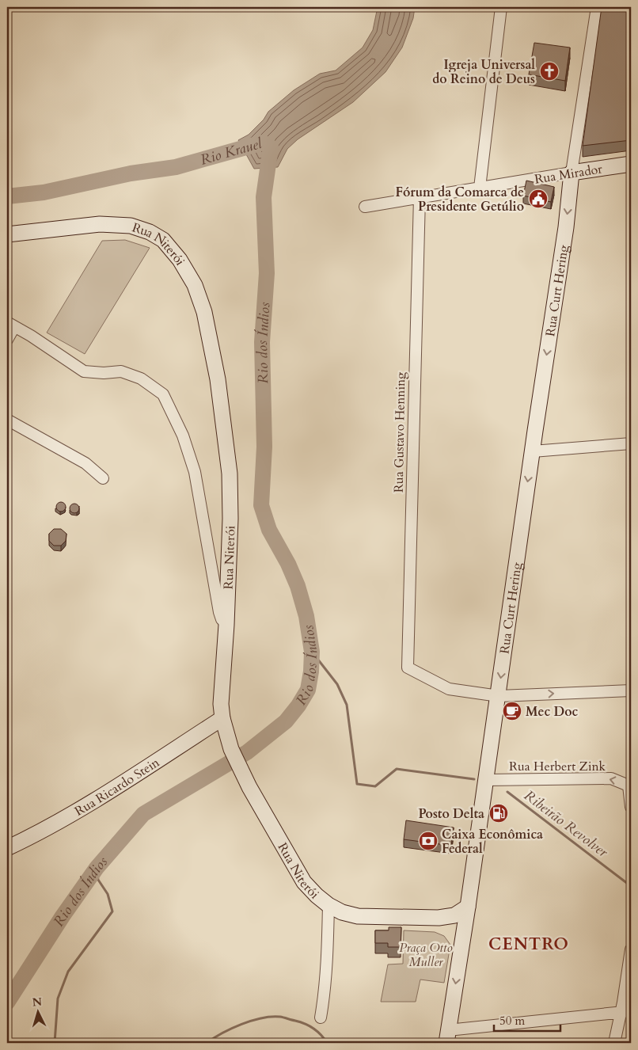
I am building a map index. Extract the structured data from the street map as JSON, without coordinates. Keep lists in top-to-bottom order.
{
  "streets": {
    "main road": [
      "Rua Mirador",
      "Rua Niterói",
      "Rua Curt Hering",
      "Rua Ricardo Stein"
    ],
    "street": ["Rua Gustavo Henning", "Rua Herbert Zink"]
  },
  "crossings": [
    ["Rua Mirador", "Rua Curt Hering"],
    ["Rua Mirador", "Rua Gustavo Henning"],
    ["Rua Niterói", "Rua Curt Hering"],
    ["Rua Niterói", "Rua Ricardo Stein"],
    ["Rua Curt Hering", "Rua Gustavo Henning"],
    ["Rua Curt Hering", "Rua Herbert Zink"]
  ],
  "one_way": ["Rua Curt Hering"],
  "districts": ["CENTRO"],
  "water": ["Rio Krauel", "Rio dos Índios", "Ribeirão Revolver"],
  "parks": ["Praça Otto Muller"],
  "places": {
    "church": ["Igreja Universal do Reino de Deus"],
    "public building": ["Fórum da Comarca de Presidente Getúlio"],
    "cafe": ["Mec Doc"],
    "fuel station": ["Posto Delta"],
    "bank": ["Caixa Econômica Federal"]
  },
  "scale_bar": "50 m",
  "north": "top"
}
